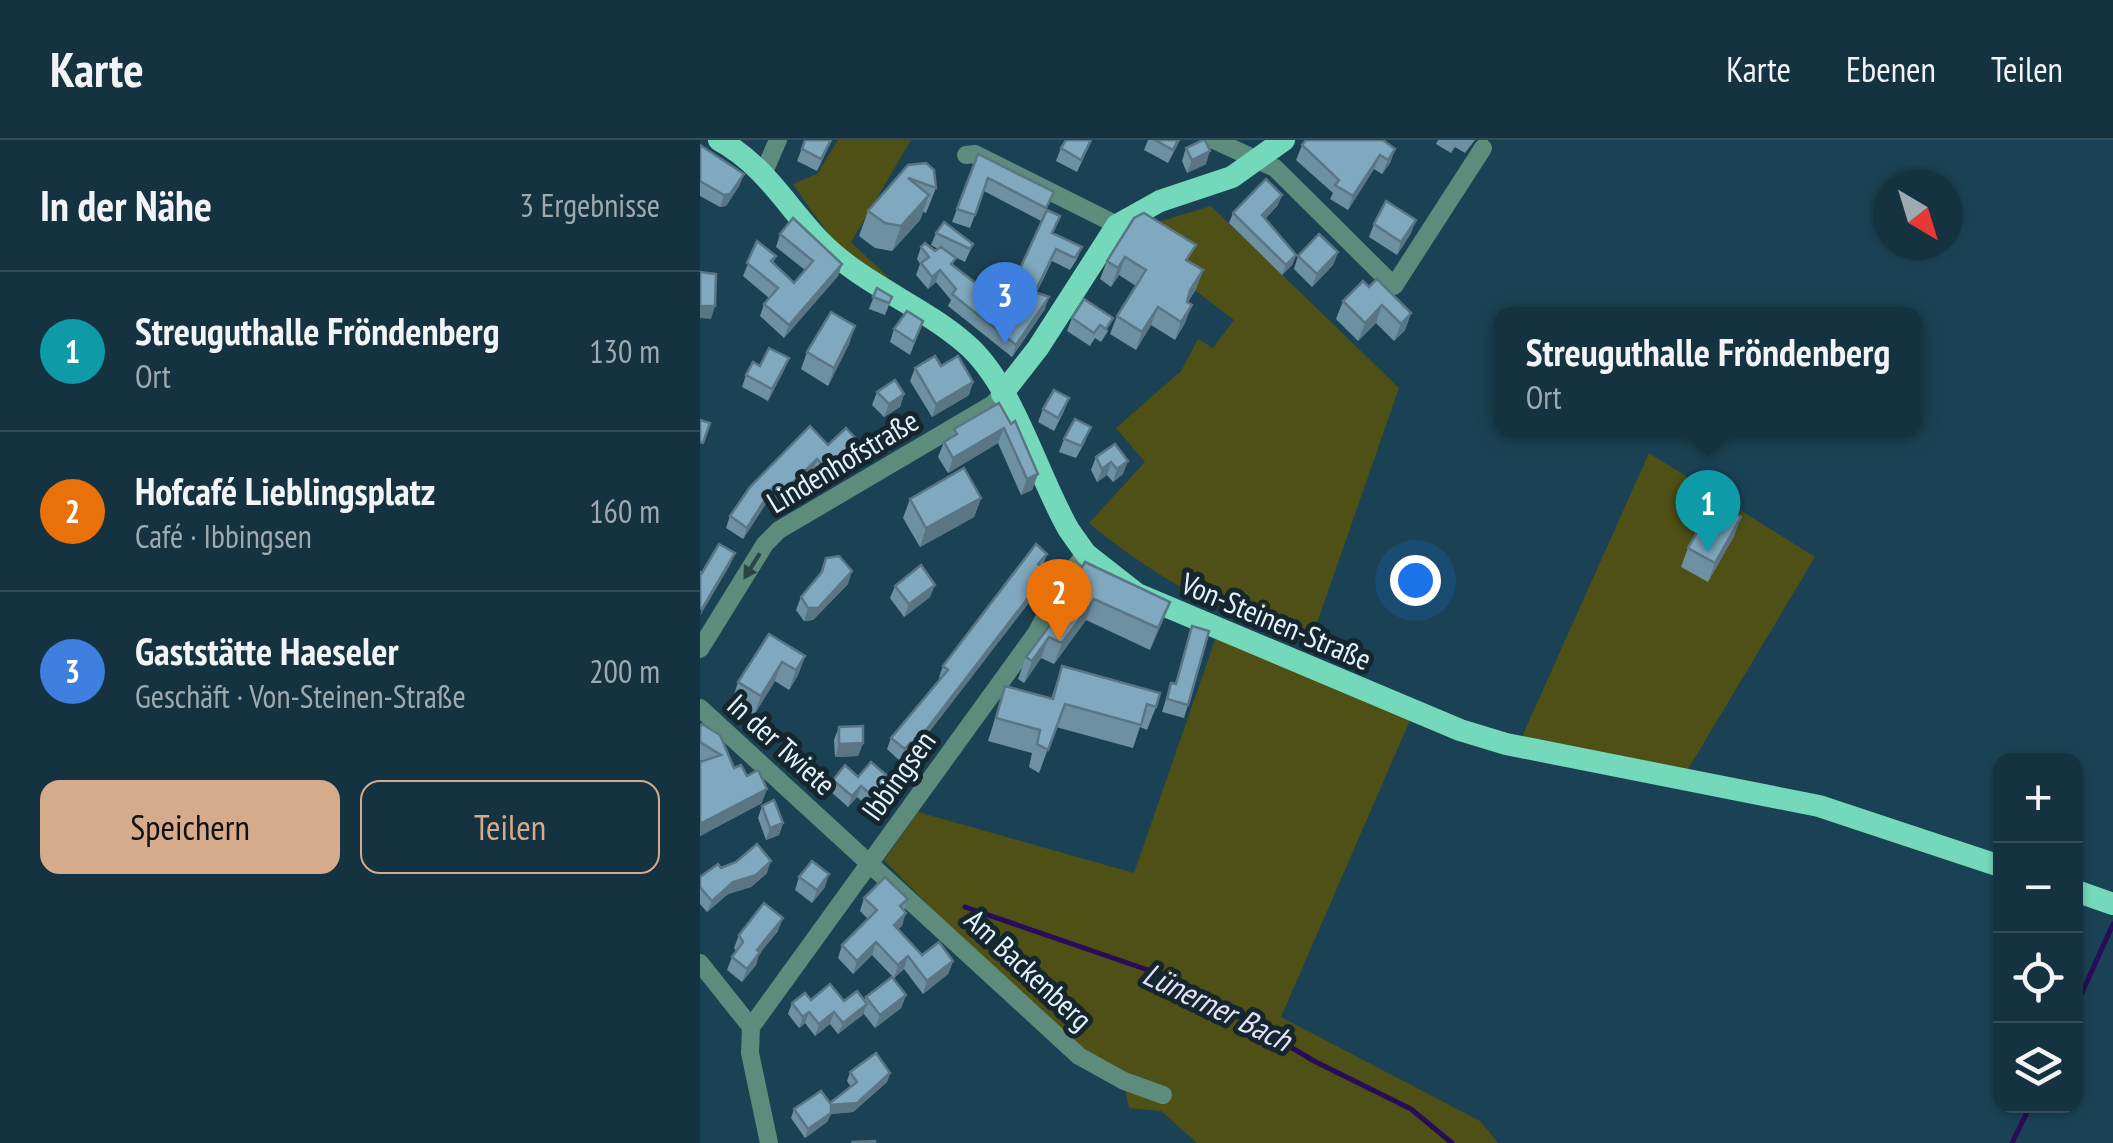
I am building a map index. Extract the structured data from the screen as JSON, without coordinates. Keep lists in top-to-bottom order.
{
  "streets": {
    "main road": ["Von-Steinen-Straße"],
    "street": [
      "Lindenhofstraße",
      "In der Twiete",
      "Ibbingsen",
      "Am Backenberg"
    ]
  },
  "crossings": [
    ["Lindenhofstraße", "Von-Steinen-Straße"],
    ["Von-Steinen-Straße", "Ibbingsen"],
    ["In der Twiete", "Ibbingsen"],
    ["In der Twiete", "Am Backenberg"],
    ["Ibbingsen", "Am Backenberg"]
  ],
  "one_way": ["Lindenhofstraße"],
  "water": ["Lünerner Bach"],
  "north": "bottom right",
  "page": {
    "header": "Karte",
    "nav": ["Karte", "Ebenen", "Teilen"],
    "heading": ["In der Nähe", "3 Ergebnisse"],
    "pins": ["3", "1", "2"],
    "list": [
      {
        "mark": "1",
        "name": "Streuguthalle Fröndenberg",
        "note": "Ort",
        "value": "130 m"
      },
      {
        "mark": "2",
        "name": "Hofcafé Lieblingsplatz",
        "note": "Café · Ibbingsen",
        "value": "160 m"
      },
      {
        "mark": "3",
        "name": "Gaststätte Haeseler",
        "note": "Geschäft · Von-Steinen-Straße",
        "value": "200 m"
      }
    ],
    "popup": ["Streuguthalle Fröndenberg", "Ort"],
    "buttons": ["Speichern", "Teilen"],
    "map_buttons": ["+", "−"]
  }
}
